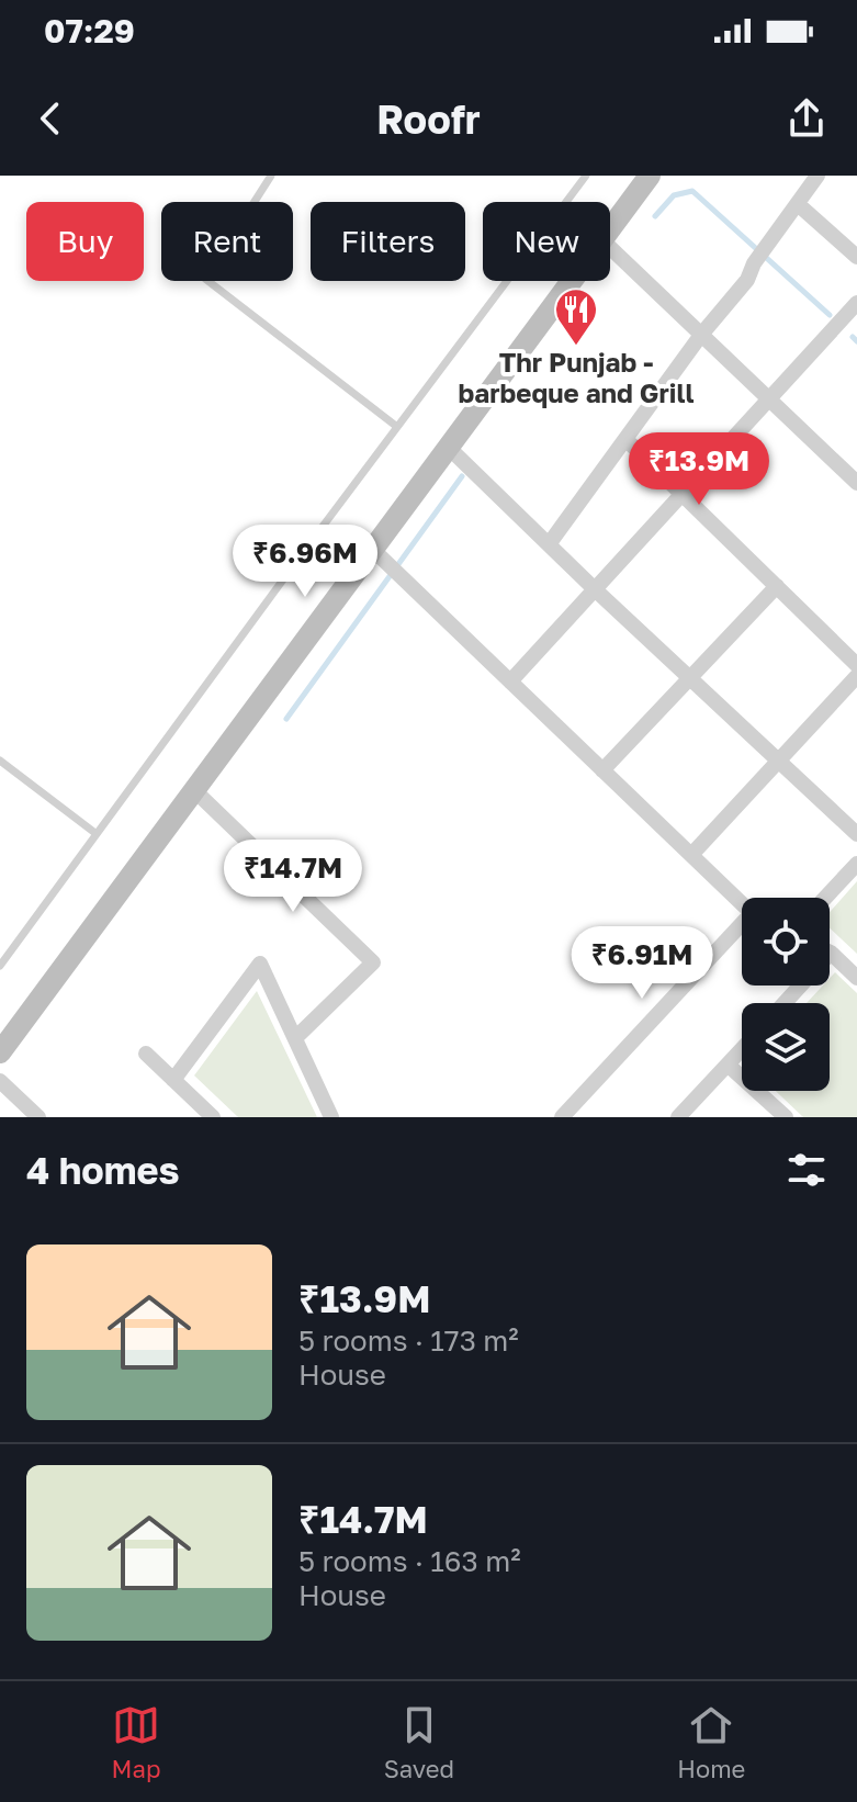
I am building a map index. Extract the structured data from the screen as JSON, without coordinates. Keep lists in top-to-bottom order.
{
  "places": {
    "restaurant": ["Thr Punjab - barbeque and Grill"]
  },
  "page": {
    "status": "07:29",
    "header": "Roofr",
    "chip": [
      "Buy",
      "Rent",
      "Filters",
      "New"
    ],
    "price": [
      "₹13.9M",
      "₹6.96M",
      "₹14.7M",
      "₹6.91M"
    ],
    "heading": "4 homes",
    "list": [
      {
        "name": "₹13.9M",
        "note": "5 rooms · 173 m² · House"
      },
      {
        "name": "₹14.7M",
        "note": "5 rooms · 163 m² · House"
      }
    ],
    "tabs": ["Map", "Saved", "Home"]
  }
}
